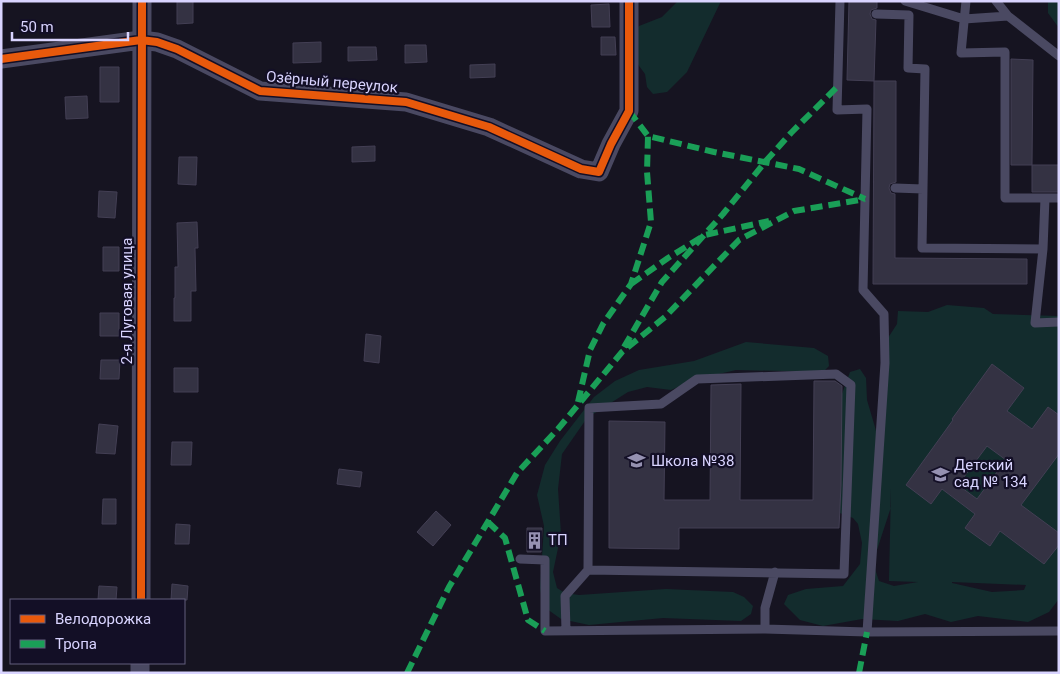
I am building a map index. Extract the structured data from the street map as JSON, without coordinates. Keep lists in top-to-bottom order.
{
  "streets": {
    "street": ["Озёрный переулок", "2-я Луговая улица"]
  },
  "crossings": [
    ["Озёрный переулок", "2-я Луговая улица"]
  ],
  "places": {
    "school or university": ["Школа №38", "Детский сад № 134"],
    "building": ["ТП"]
  },
  "legend": ["Велодорожка", "Тропа"],
  "scale_bar": "50 m"
}
